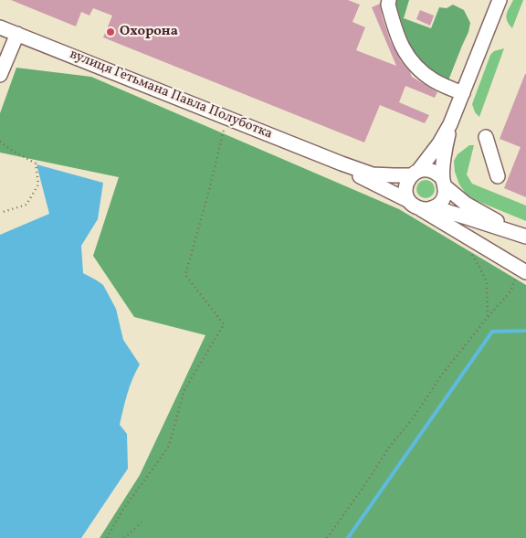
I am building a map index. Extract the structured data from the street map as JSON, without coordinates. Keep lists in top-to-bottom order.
{
  "streets": {
    "street": ["вулиця Гетьмана Павла Полуботка"]
  },
  "places": ["Охорона"]
}
